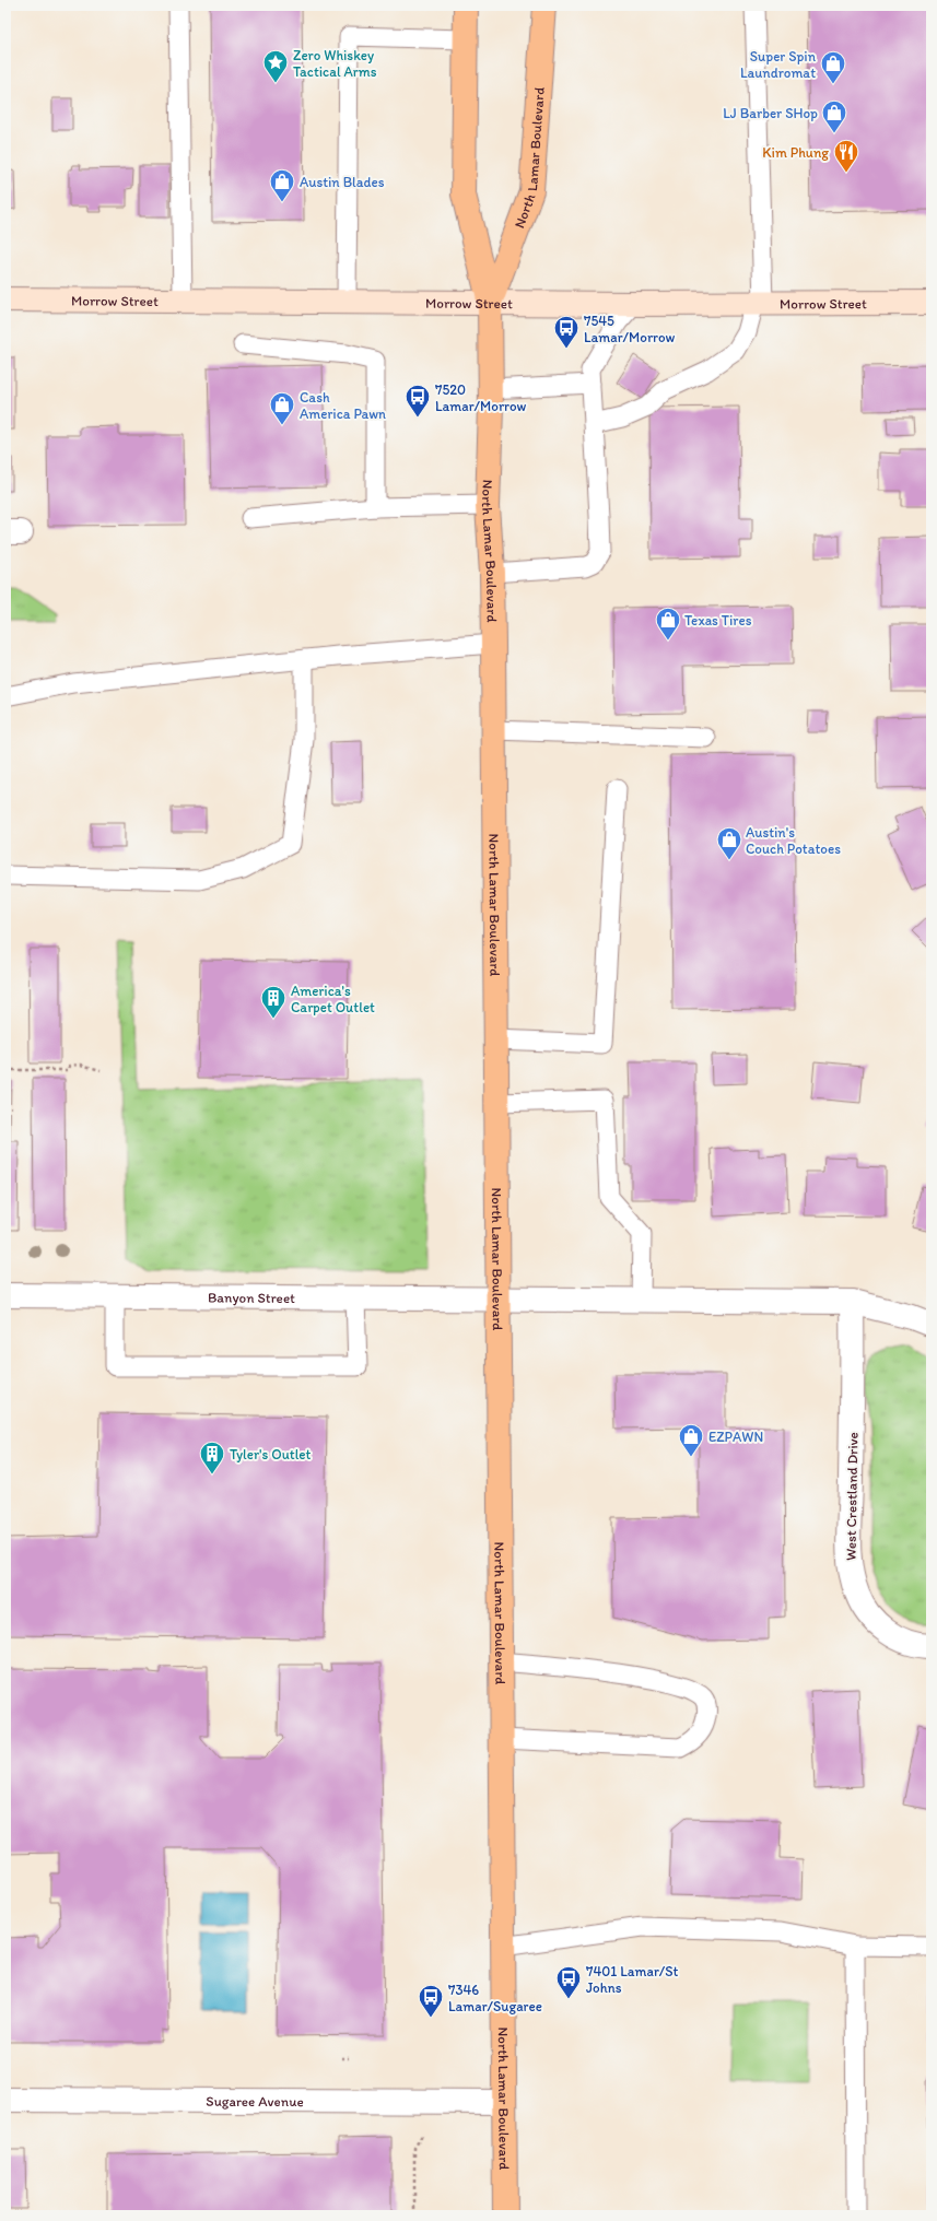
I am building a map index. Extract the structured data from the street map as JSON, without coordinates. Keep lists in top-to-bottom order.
{
  "streets": {
    "main road": ["North Lamar Boulevard"],
    "street": [
      "Morrow Street",
      "Banyon Street",
      "West Crestland Drive",
      "Sugaree Avenue"
    ]
  },
  "crossings": [
    ["North Lamar Boulevard", "Morrow Street"],
    ["North Lamar Boulevard", "Banyon Street"],
    ["North Lamar Boulevard", "Sugaree Avenue"]
  ],
  "places": {
    "place": ["Zero Whiskey Tactical Arms"],
    "shop": [
      "Super Spin Laundromat",
      "LJ Barber SHop",
      "Austin Blades",
      "Cash America Pawn",
      "Texas Tires",
      "Austin's Couch Potatoes",
      "EZPAWN"
    ],
    "restaurant": ["Kim Phung"],
    "bus stop": [
      "7545 Lamar/Morrow",
      "7520 Lamar/Morrow",
      "7401 Lamar/St Johns",
      "7346 Lamar/Sugaree"
    ],
    "building": ["America's Carpet Outlet", "Tyler's Outlet"]
  }
}
